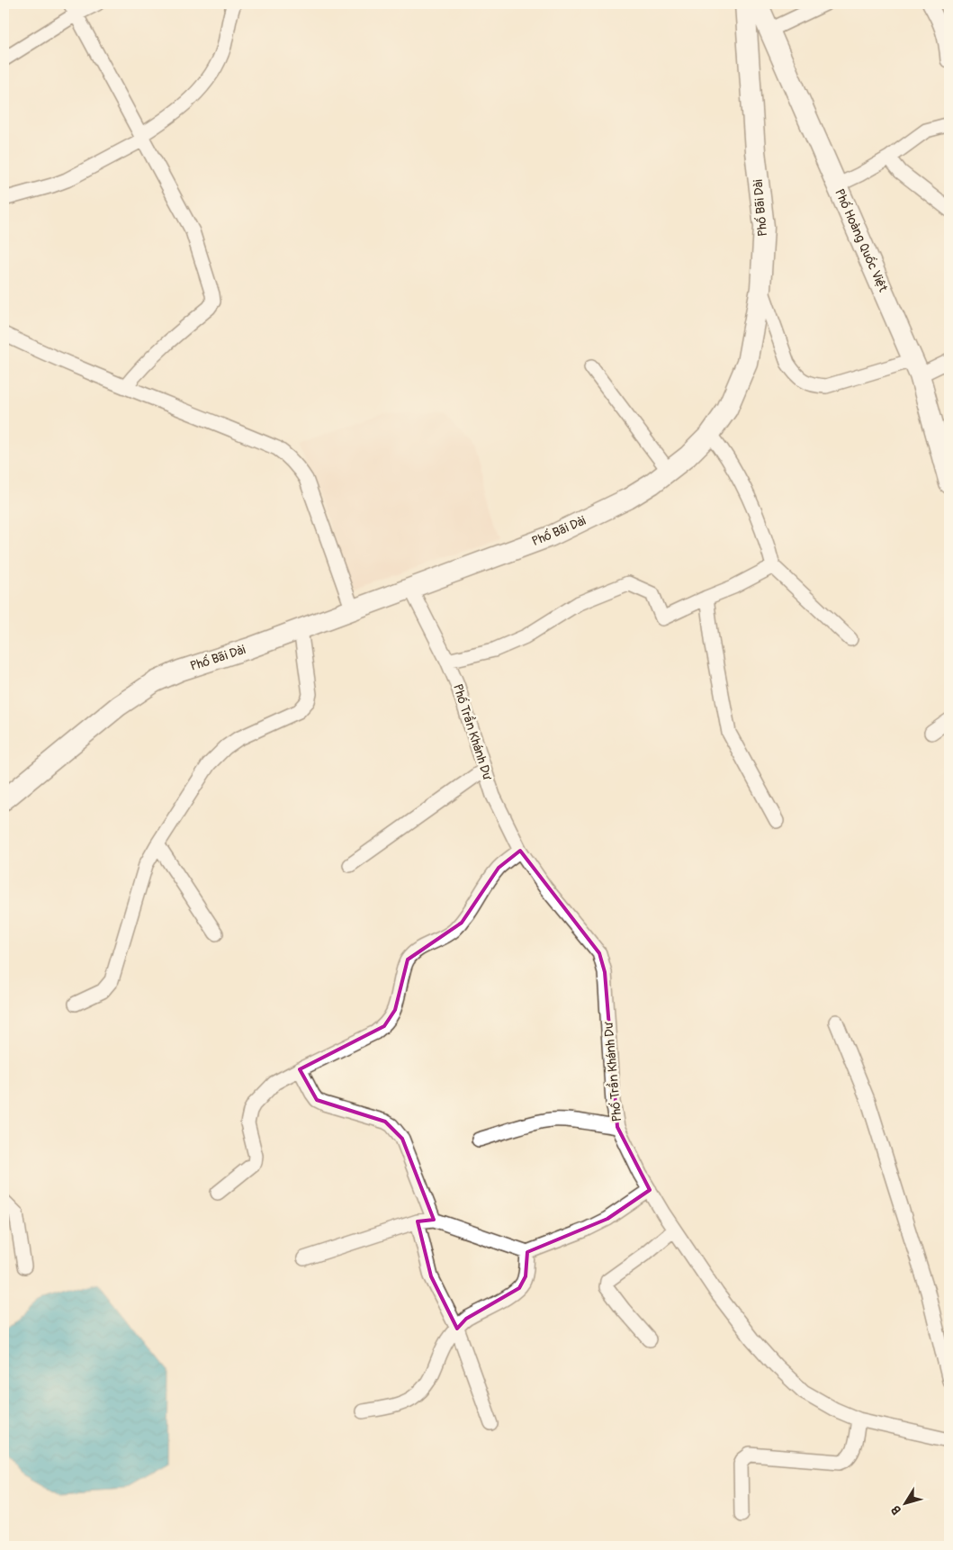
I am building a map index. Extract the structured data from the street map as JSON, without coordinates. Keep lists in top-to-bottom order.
{
  "streets": {
    "street": ["Phố Bãi Dài", "Phố Hoàng Quốc Việt", "Phố Trần Khánh Dư"]
  },
  "crossings": [
    ["Phố Bãi Dài", "Phố Trần Khánh Dư"]
  ],
  "north": "bottom left"
}
